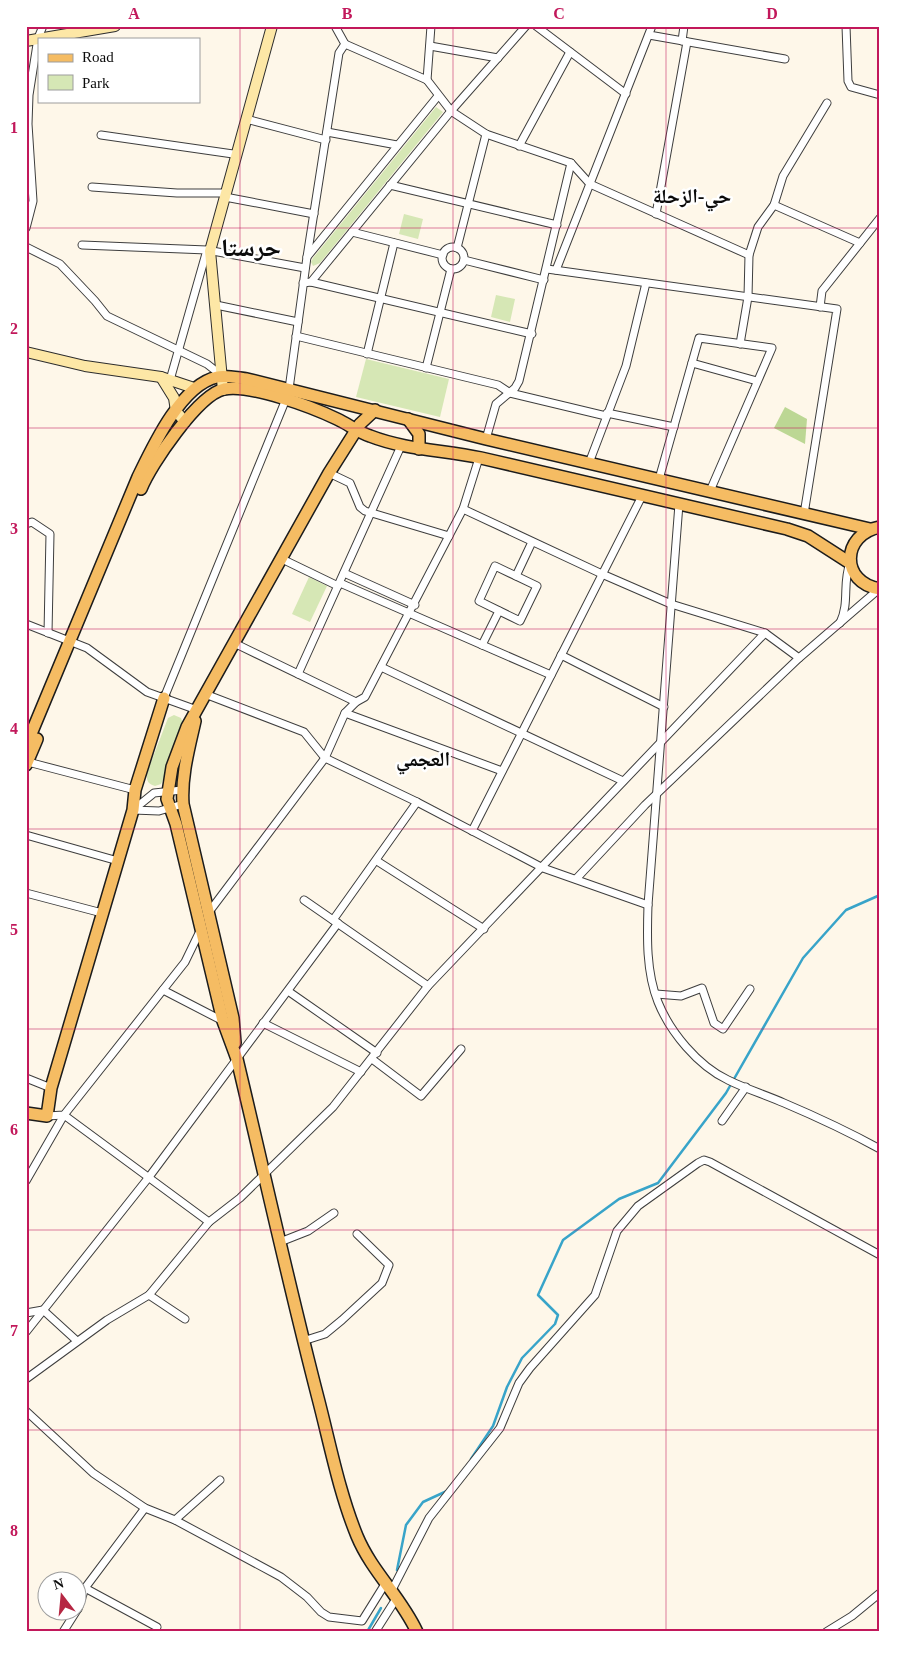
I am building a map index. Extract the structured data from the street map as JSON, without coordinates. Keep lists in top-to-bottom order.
{
  "districts": ["حي-الزحلة", "حرستا", "العجمي"],
  "legend": ["Road", "Park"],
  "north": "top",
  "grid": {
    "columns": [
      "A",
      "B",
      "C",
      "D"
    ],
    "rows": [
      "1",
      "2",
      "3",
      "4",
      "5",
      "6",
      "7",
      "8"
    ]
  }
}
